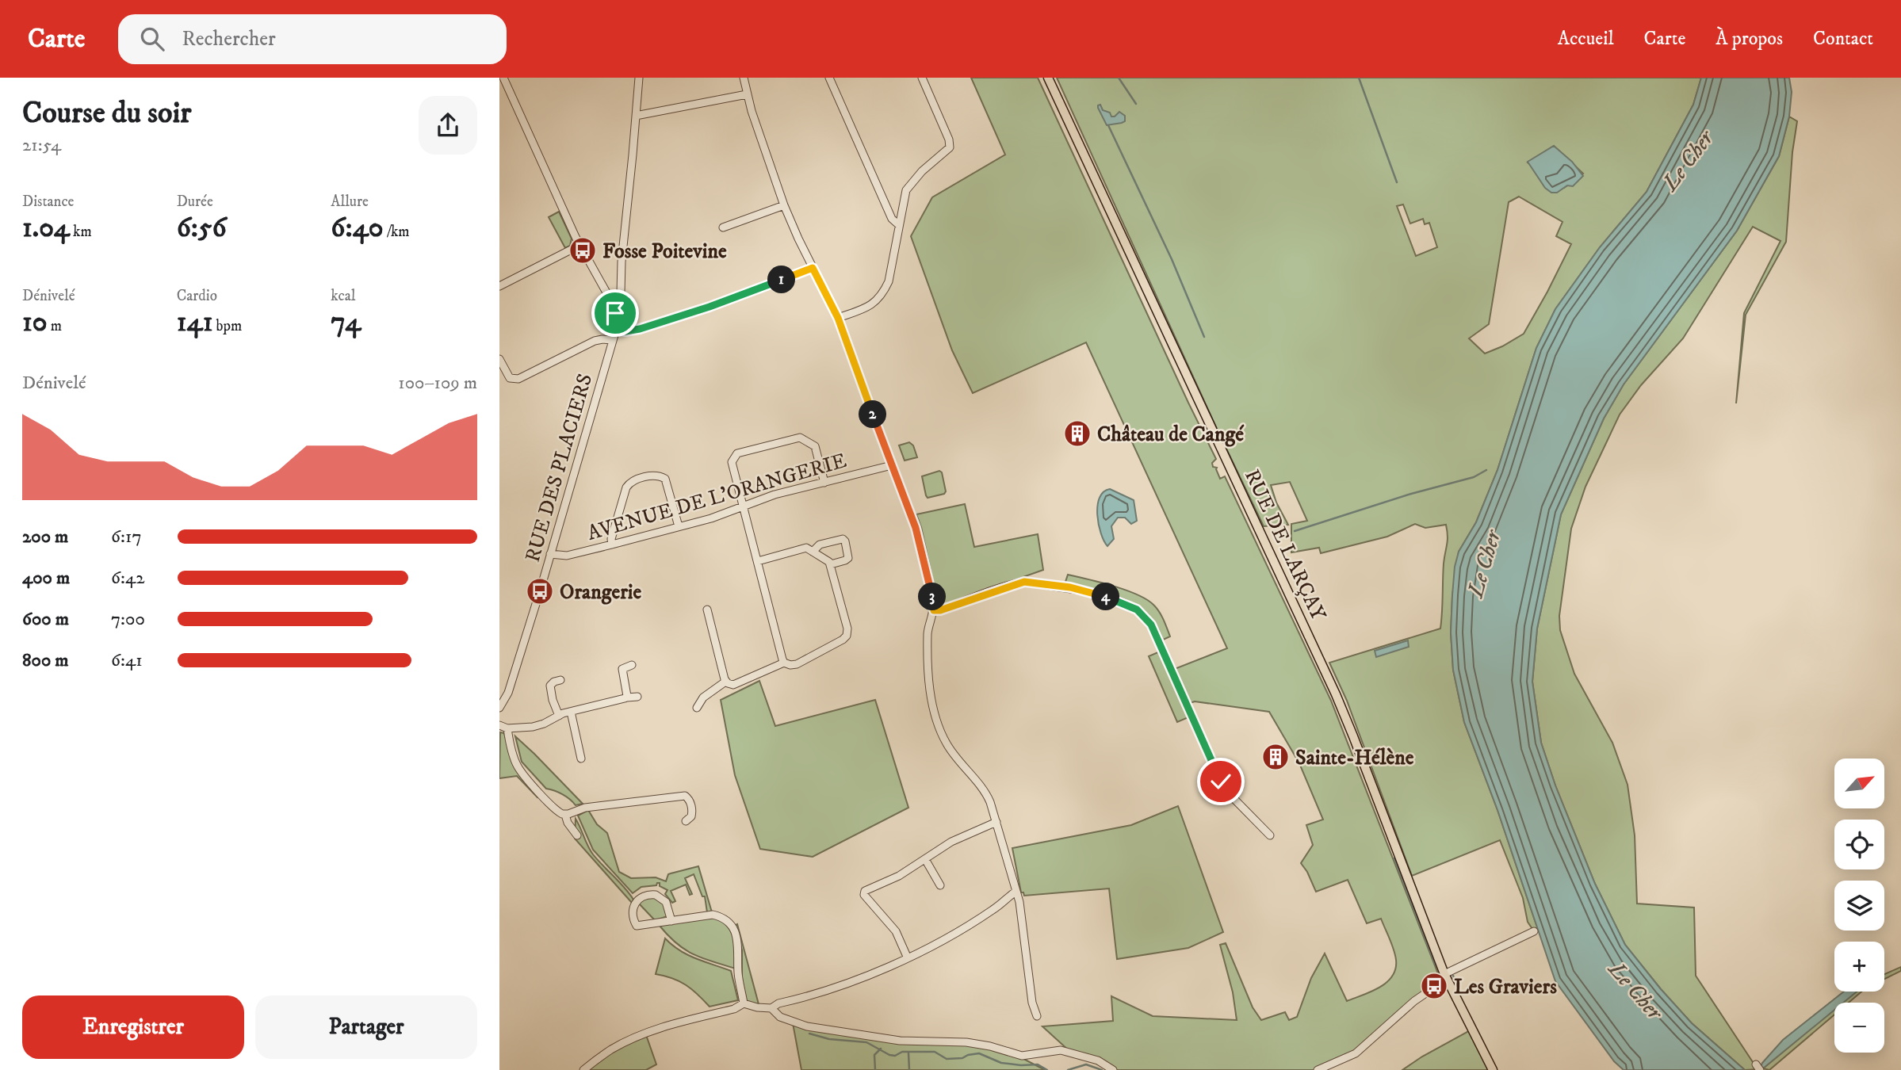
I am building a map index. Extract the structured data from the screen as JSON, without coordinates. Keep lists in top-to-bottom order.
{
  "streets": {
    "main road": ["RUE DE LARÇAY"],
    "street": ["RUE DES PLACIERS", "AVENUE DE L'ORANGERIE"]
  },
  "crossings": [
    ["RUE DES PLACIERS", "AVENUE DE L'ORANGERIE"]
  ],
  "water": ["Le Cher"],
  "places": {
    "bus stop": ["Fosse Poitevine", "Orangerie", "Les Graviers"],
    "building": ["Château de Cangé", "Sainte-Hélène"]
  },
  "north": "top right",
  "page": {
    "header": "Carte",
    "search": "Rechercher",
    "nav": [
      "Accueil",
      "Carte",
      "À propos",
      "Contact"
    ],
    "heading": ["Course du soir", "21:54"],
    "stats": [
      ["Distance", "1.04 km"],
      ["Durée", "6:56"],
      ["Allure", "6:40 /km"],
      ["Dénivelé", "10 m"],
      ["Cardio", "141 bpm"],
      ["kcal", "74"]
    ],
    "pins": [
      "1",
      "2",
      "3",
      "4"
    ],
    "chart": ["Dénivelé", "100–109 m"],
    "list": [
      {
        "name": "200 m",
        "note": "6:17"
      },
      {
        "name": "400 m",
        "note": "6:42"
      },
      {
        "name": "600 m",
        "note": "7:00"
      },
      {
        "name": "800 m",
        "note": "6:41"
      }
    ],
    "map_buttons": ["+", "−"],
    "buttons": ["Enregistrer", "Partager"]
  }
}
